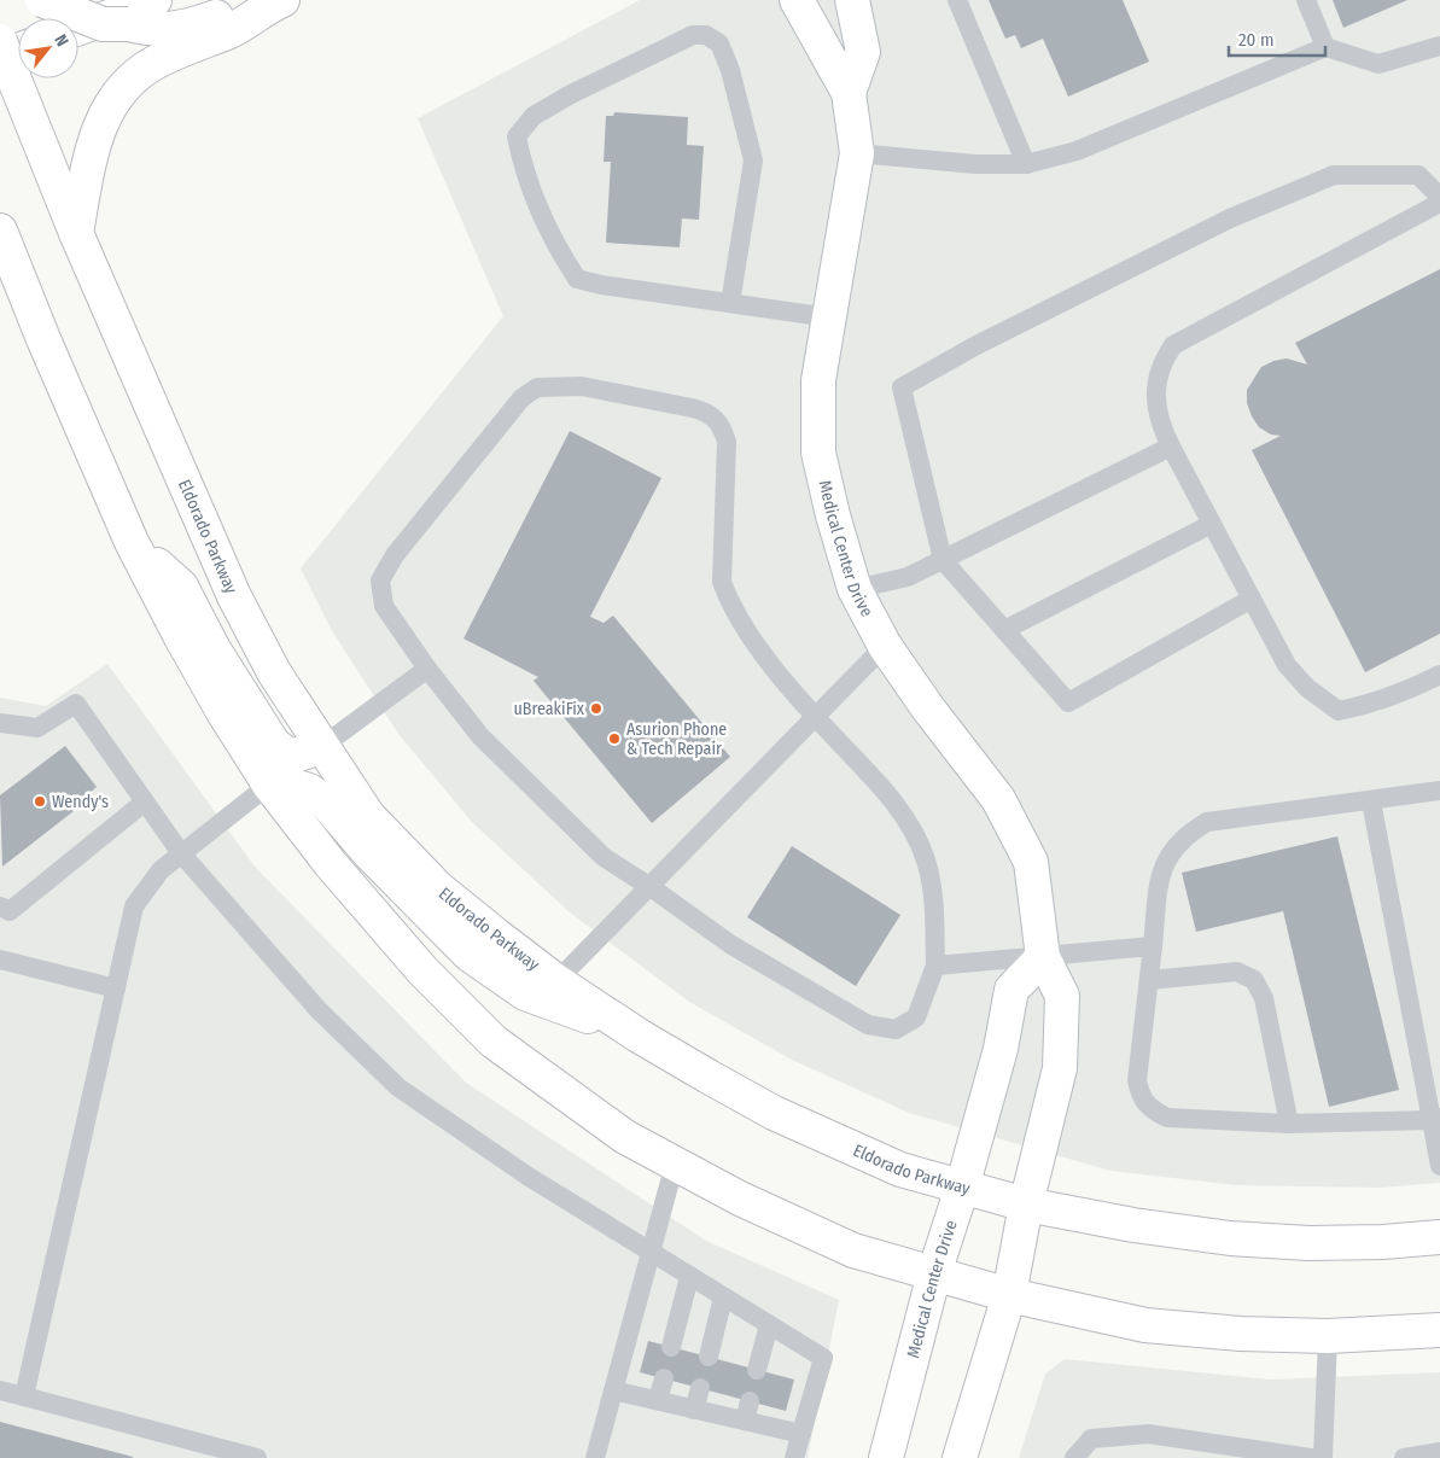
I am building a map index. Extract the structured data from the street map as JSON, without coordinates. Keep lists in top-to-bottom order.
{
  "streets": {
    "main road": ["Eldorado Parkway", "Medical Center Drive"]
  },
  "crossings": [
    ["Eldorado Parkway", "Medical Center Drive"]
  ],
  "places": ["uBreakiFix", "Asurion Phone & Tech Repair", "Wendy's"],
  "scale_bar": "20 m",
  "north": "top right"
}
